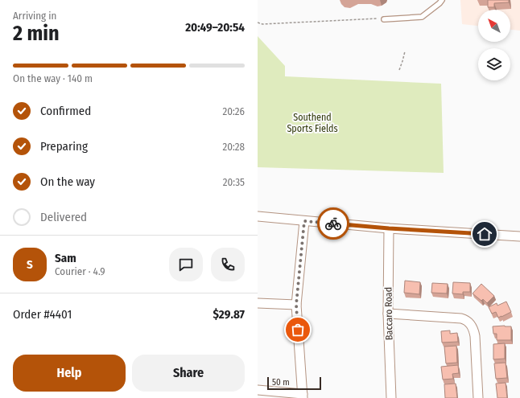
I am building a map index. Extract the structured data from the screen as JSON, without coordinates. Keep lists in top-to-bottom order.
{
  "streets": {
    "street": ["Baccaro Road"]
  },
  "parks": ["Southend Sports Fields"],
  "scale_bar": "50 m",
  "north": "top left",
  "page": {
    "heading": ["2 min", "Arriving in", "20:49–20:54"],
    "panel": [
      "Sam",
      "Courier · 4.9",
      "Order #4401",
      "$29.87"
    ],
    "bar": "On the way · 140 m",
    "list": [
      ["Confirmed", "20:26"],
      ["Preparing", "20:28"],
      ["On the way", "20:35"],
      "Delivered"
    ],
    "round": "S",
    "buttons": ["Help", "Share"],
    "scale": "50 m"
  }
}
